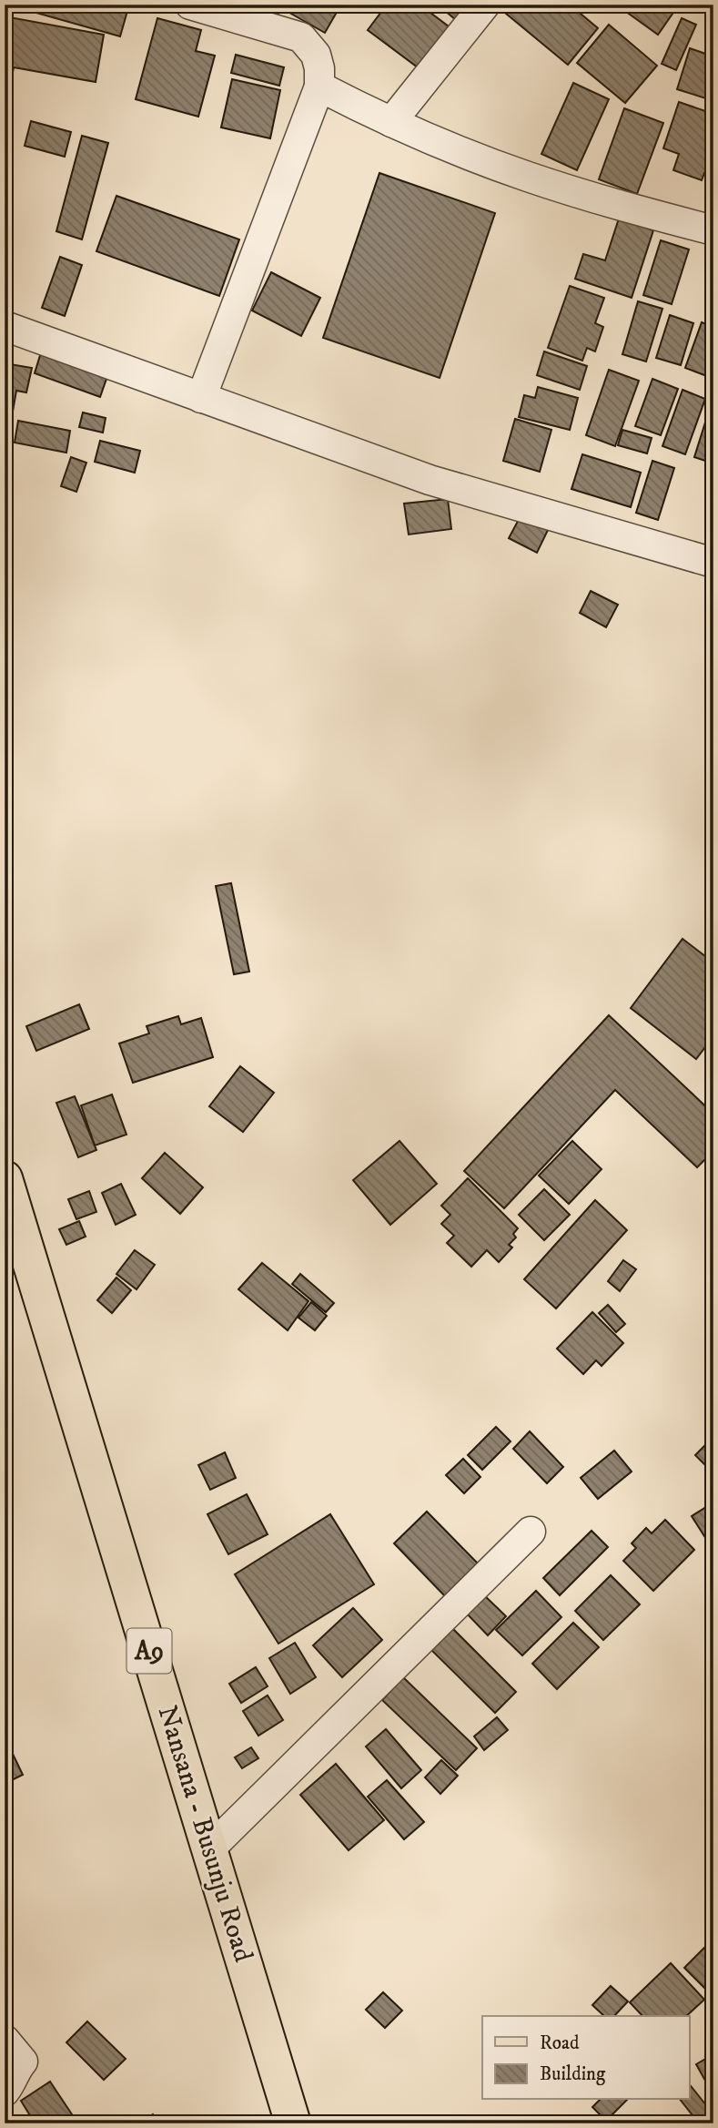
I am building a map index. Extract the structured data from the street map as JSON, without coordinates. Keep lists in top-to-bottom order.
{
  "streets": {
    "main road": ["A9", "Nansana - Busunju Road"]
  },
  "legend": ["Road", "Building"]
}
